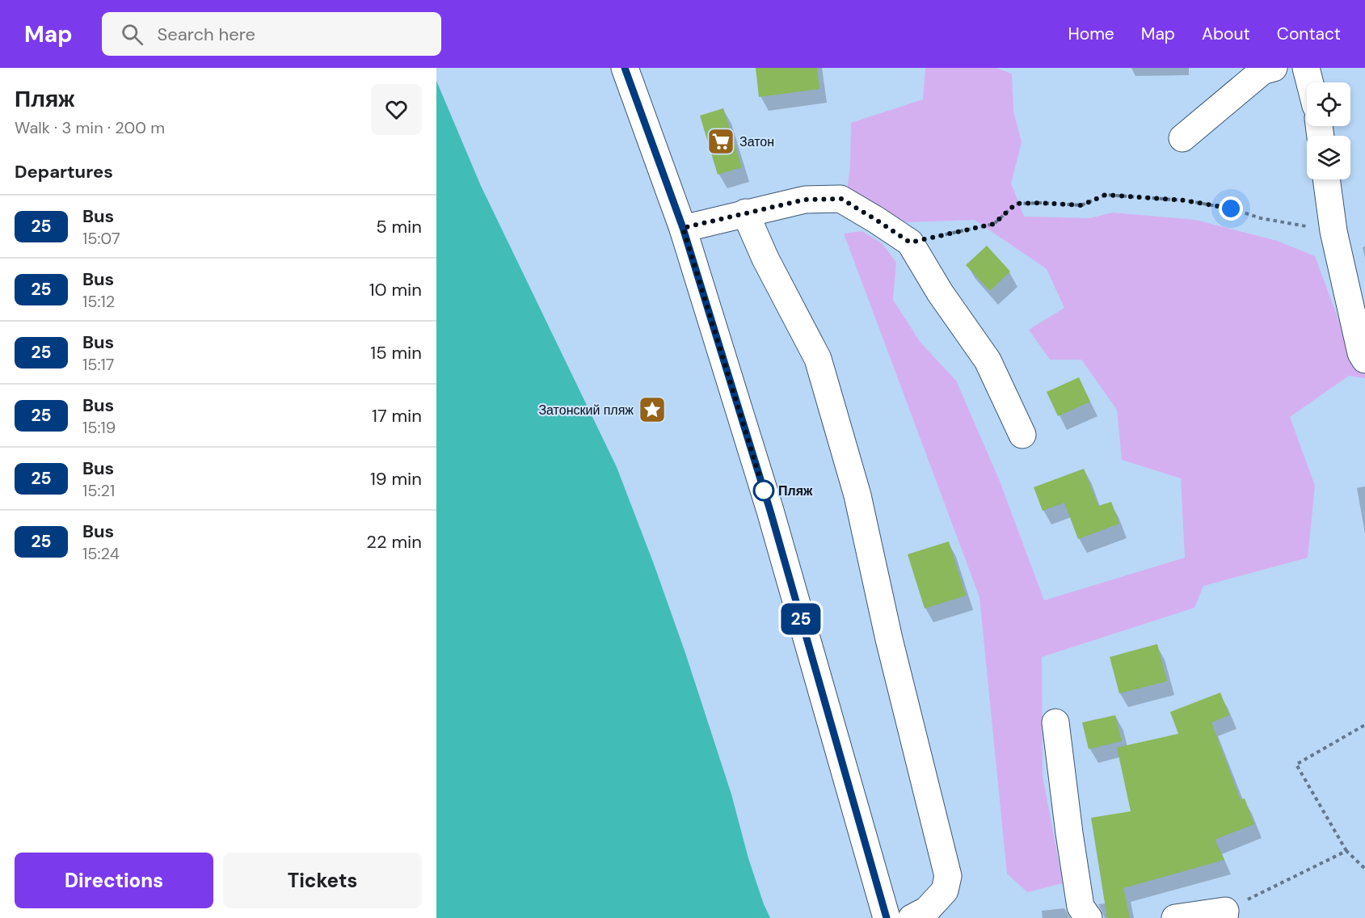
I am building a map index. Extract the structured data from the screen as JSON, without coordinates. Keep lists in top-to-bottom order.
{
  "places": {
    "supermarket": ["Затон"],
    "place": ["Затонский пляж"],
    "other": ["Пляж"]
  },
  "lines": ["bus line 25"],
  "page": {
    "header": "Map",
    "search": "Search here",
    "nav": [
      "Home",
      "Map",
      "About",
      "Contact"
    ],
    "heading": [
      ["Пляж", "Walk · 3 min · 200 m"],
      "Departures"
    ],
    "on_map": "25",
    "list": [
      {
        "mark": "25",
        "name": "Bus",
        "note": "15:07",
        "value": "5 min"
      },
      {
        "mark": "25",
        "name": "Bus",
        "note": "15:12",
        "value": "10 min"
      },
      {
        "mark": "25",
        "name": "Bus",
        "note": "15:17",
        "value": "15 min"
      },
      {
        "mark": "25",
        "name": "Bus",
        "note": "15:19",
        "value": "17 min"
      },
      {
        "mark": "25",
        "name": "Bus",
        "note": "15:21",
        "value": "19 min"
      },
      {
        "mark": "25",
        "name": "Bus",
        "note": "15:24",
        "value": "22 min"
      }
    ],
    "buttons": ["Directions", "Tickets"]
  }
}
